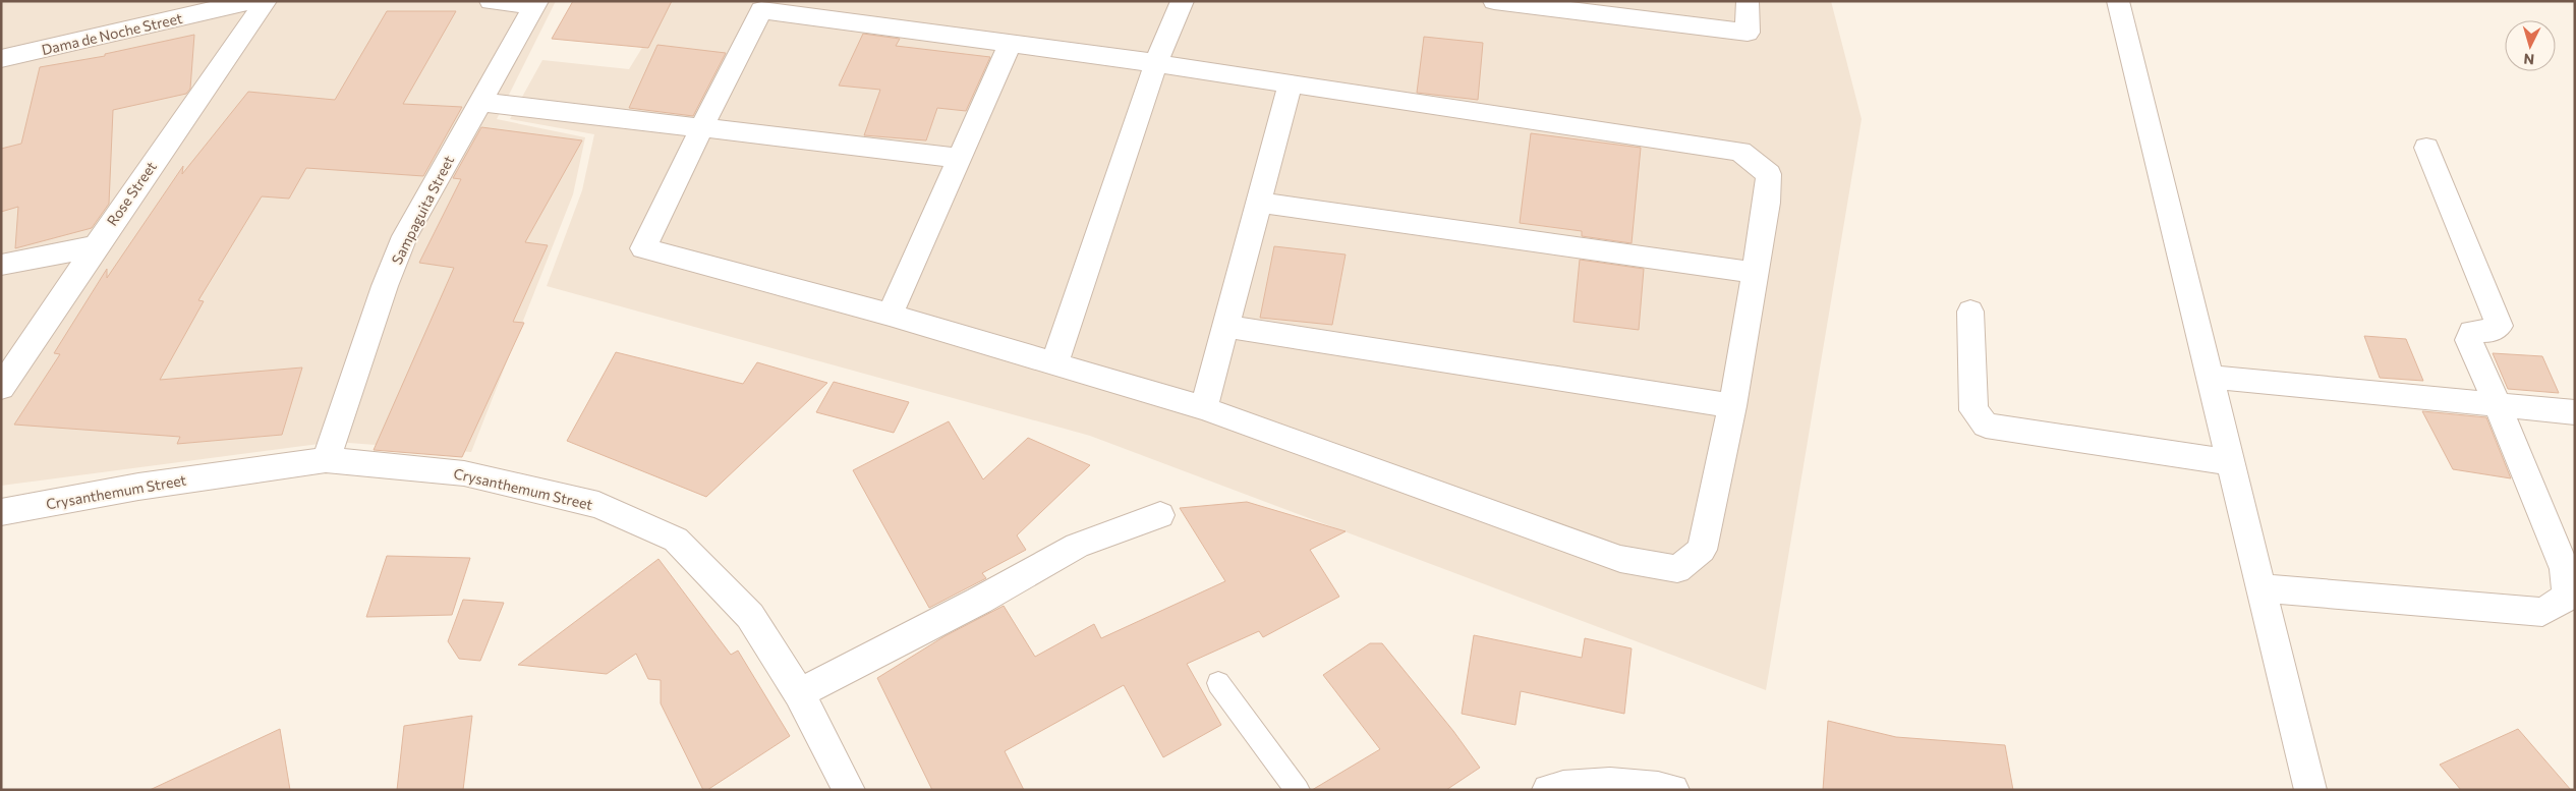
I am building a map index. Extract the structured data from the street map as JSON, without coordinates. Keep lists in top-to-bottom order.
{
  "streets": {
    "street": [
      "Dama de Noche Street",
      "Rose Street",
      "Sampaguita Street",
      "Crysanthemum Street"
    ]
  },
  "crossings": [
    ["Sampaguita Street", "Crysanthemum Street"]
  ],
  "north": "bottom"
}
